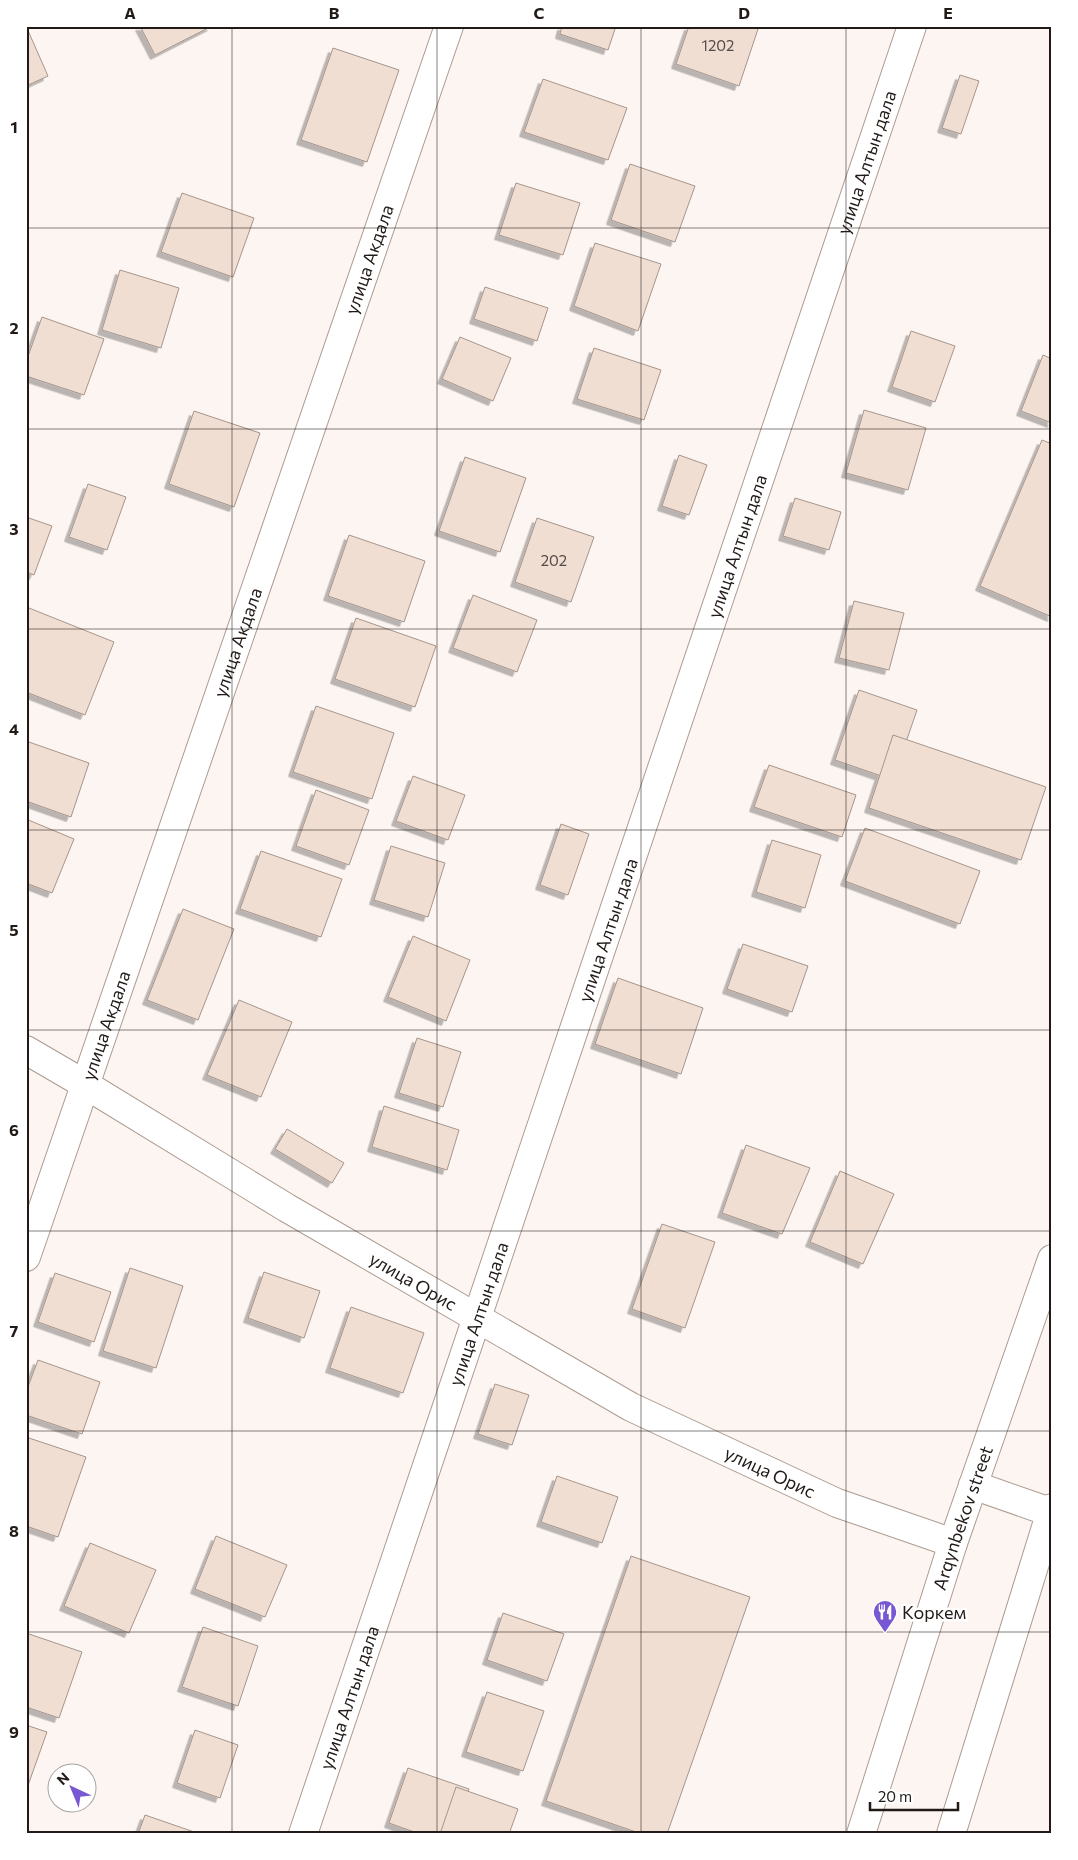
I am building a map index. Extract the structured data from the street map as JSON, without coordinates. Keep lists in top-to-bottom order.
{
  "streets": {
    "street": [
      "улица Алтын дала",
      "улица Акдала",
      "улица Орис",
      "Arqynbekov street"
    ]
  },
  "crossings": [
    ["улица Алтын дала", "улица Орис"],
    ["улица Акдала", "улица Орис"],
    ["улица Орис", "Arqynbekov street"]
  ],
  "places": {
    "restaurant": ["Коркем"]
  },
  "house_numbers": ["1202", "202"],
  "scale_bar": "20 m",
  "north": "top left",
  "grid": {
    "columns": [
      "A",
      "B",
      "C",
      "D",
      "E"
    ],
    "rows": [
      "1",
      "2",
      "3",
      "4",
      "5",
      "6",
      "7",
      "8",
      "9"
    ]
  }
}
